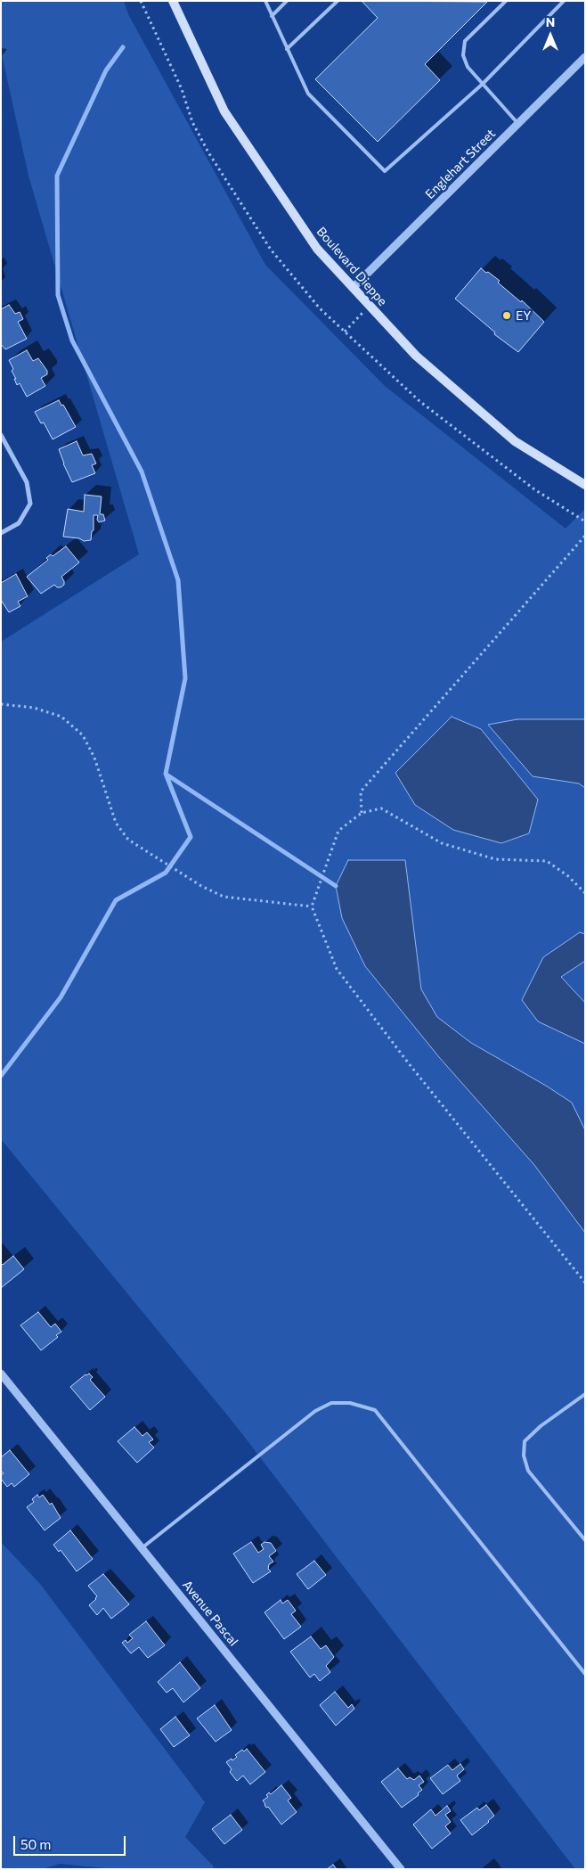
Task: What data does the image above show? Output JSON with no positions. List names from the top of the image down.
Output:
{
  "streets": {
    "main road": ["Boulevard Dieppe"],
    "street": ["Englehart Street", "Avenue Pascal"]
  },
  "crossings": [
    ["Englehart Street", "Boulevard Dieppe"]
  ],
  "places": ["EY"],
  "scale_bar": "50 m",
  "north": "top"
}
